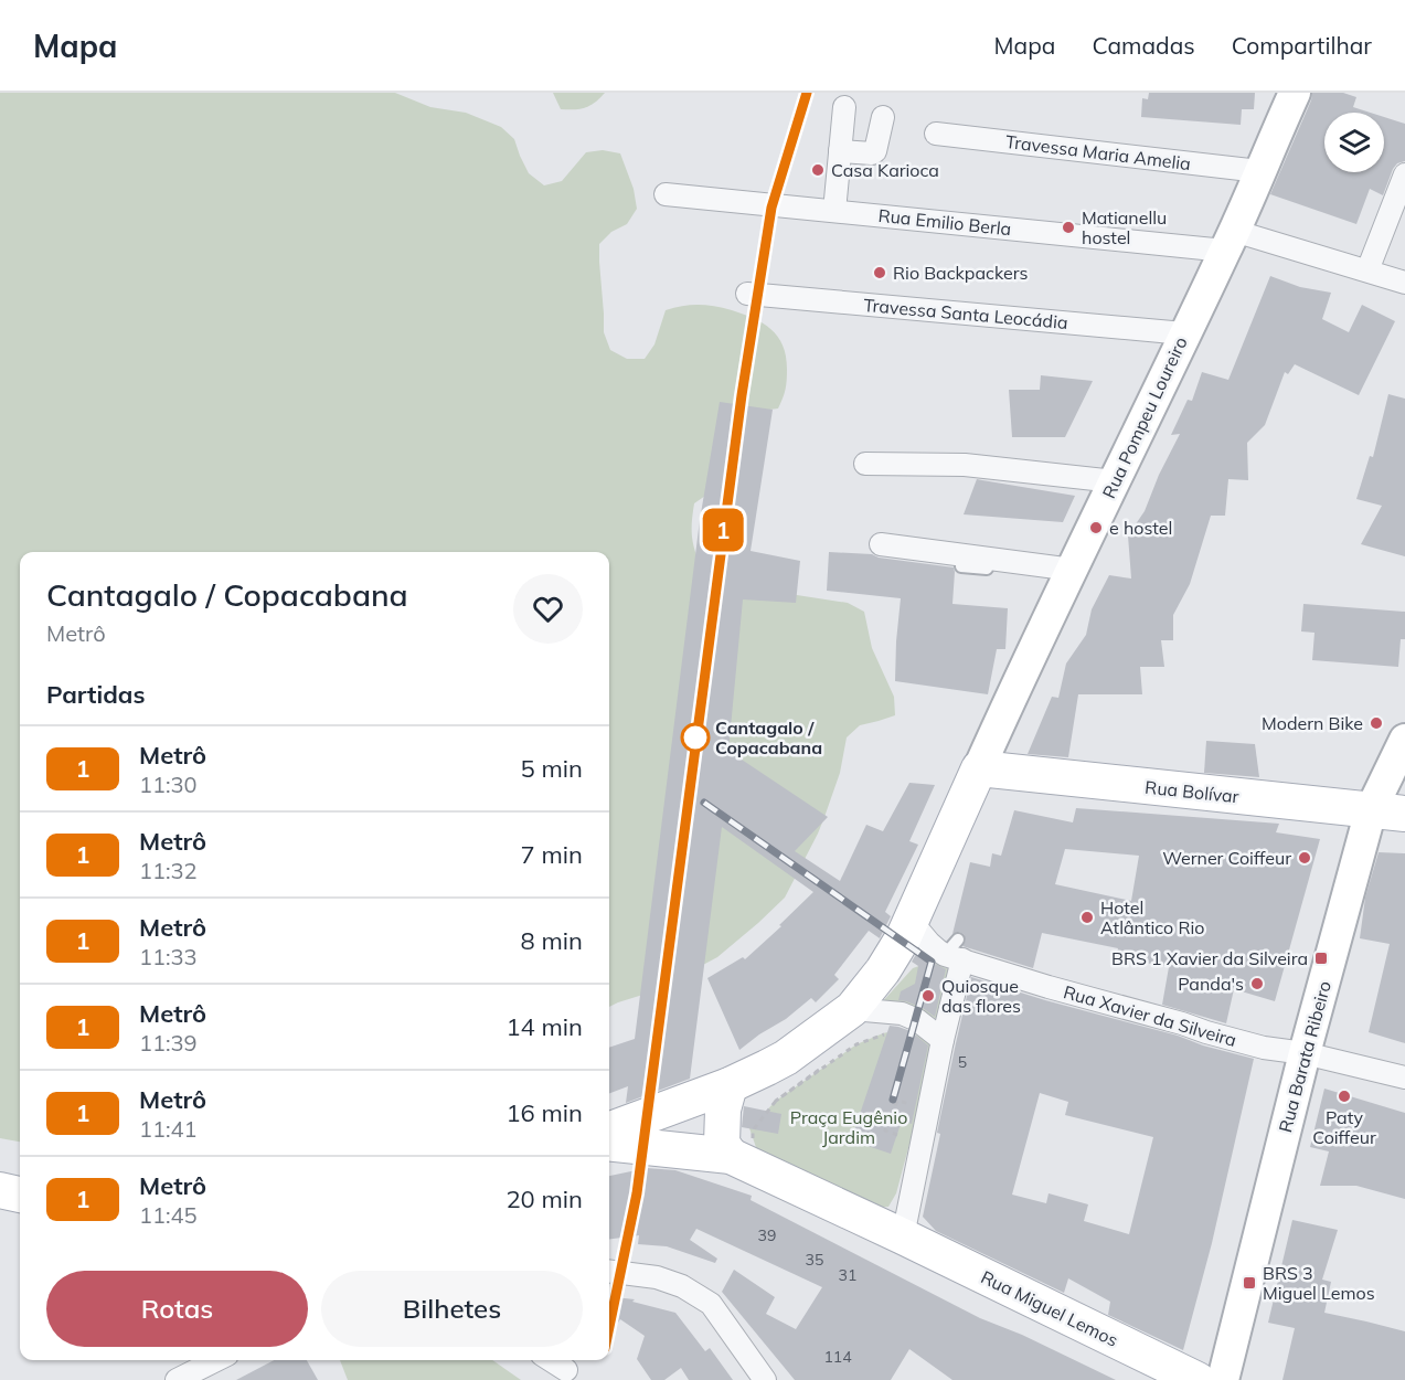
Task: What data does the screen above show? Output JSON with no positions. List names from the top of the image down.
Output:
{
  "streets": {
    "main road": ["Rua Pompeu Loureiro", "Rua Bolívar", "Rua Miguel Lemos"],
    "street": [
      "Travessa Maria Amelia",
      "Rua Emilio Berla",
      "Travessa Santa Leocádia",
      "Rua Xavier da Silveira",
      "Rua Barata Ribeiro"
    ]
  },
  "crossings": [
    ["Travessa Maria Amelia", "Rua Pompeu Loureiro"],
    ["Rua Emilio Berla", "Rua Pompeu Loureiro"],
    ["Travessa Santa Leocádia", "Rua Pompeu Loureiro"],
    ["Rua Pompeu Loureiro", "Rua Bolívar"],
    ["Rua Pompeu Loureiro", "Rua Xavier da Silveira"],
    ["Rua Bolívar", "Rua Barata Ribeiro"],
    ["Rua Xavier da Silveira", "Rua Barata Ribeiro"]
  ],
  "parks": ["Praça Eugênio Jardim"],
  "places": {
    "other": [
      "Casa Karioca",
      "Matianellu hostel",
      "Rio Backpackers",
      "e hostel",
      "Modern Bike",
      "Cantagalo / Copacabana",
      "Werner Coiffeur",
      "Hotel Atlântico Rio",
      "Panda's",
      "Quiosque das flores",
      "Paty Coiffeur"
    ],
    "transit": ["BRS 1 Xavier da Silveira", "BRS 3 Miguel Lemos"]
  },
  "lines": ["metro line 1"],
  "house_numbers": [
    "5",
    "39",
    "35",
    "31",
    "114"
  ],
  "page": {
    "header": "Mapa",
    "nav": ["Mapa", "Camadas", "Compartilhar"],
    "on_map": "1",
    "heading": [
      ["Cantagalo / Copacabana", "Metrô"],
      "Partidas"
    ],
    "list": [
      {
        "mark": "1",
        "name": "Metrô",
        "note": "11:30",
        "value": "5 min"
      },
      {
        "mark": "1",
        "name": "Metrô",
        "note": "11:32",
        "value": "7 min"
      },
      {
        "mark": "1",
        "name": "Metrô",
        "note": "11:33",
        "value": "8 min"
      },
      {
        "mark": "1",
        "name": "Metrô",
        "note": "11:39",
        "value": "14 min"
      },
      {
        "mark": "1",
        "name": "Metrô",
        "note": "11:41",
        "value": "16 min"
      },
      {
        "mark": "1",
        "name": "Metrô",
        "note": "11:45",
        "value": "20 min"
      }
    ],
    "buttons": ["Rotas", "Bilhetes"]
  }
}
